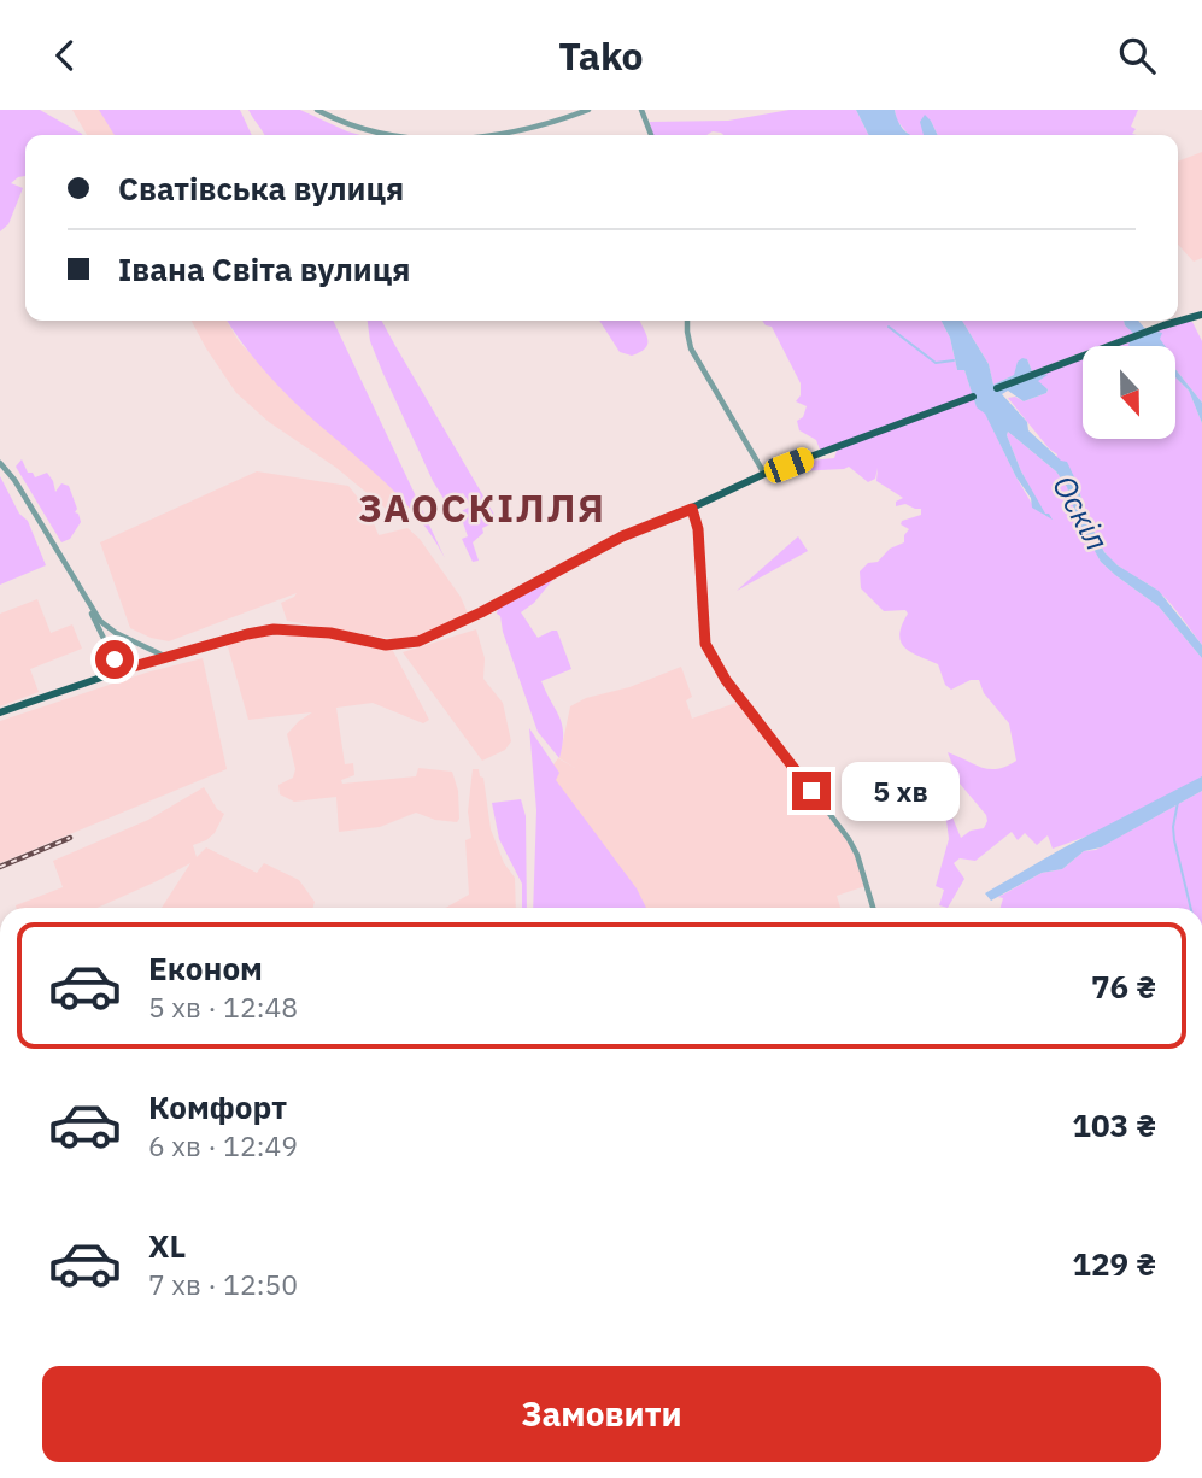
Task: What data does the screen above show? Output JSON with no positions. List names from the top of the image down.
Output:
{
  "districts": ["ЗАОСКIЛЛЯ"],
  "water": ["Оскіл"],
  "north": "bottom",
  "page": {
    "header": "Tako",
    "banner": ["Сватівська вулиця", "Івана Світа вулиця"],
    "bubble": "5 хв",
    "list": [
      {
        "name": "Економ",
        "note": "5 хв · 12:48",
        "value": "76 ₴"
      },
      {
        "name": "Комфорт",
        "note": "6 хв · 12:49",
        "value": "103 ₴"
      },
      {
        "name": "XL",
        "note": "7 хв · 12:50",
        "value": "129 ₴"
      }
    ],
    "buttons": "Замовити"
  }
}
